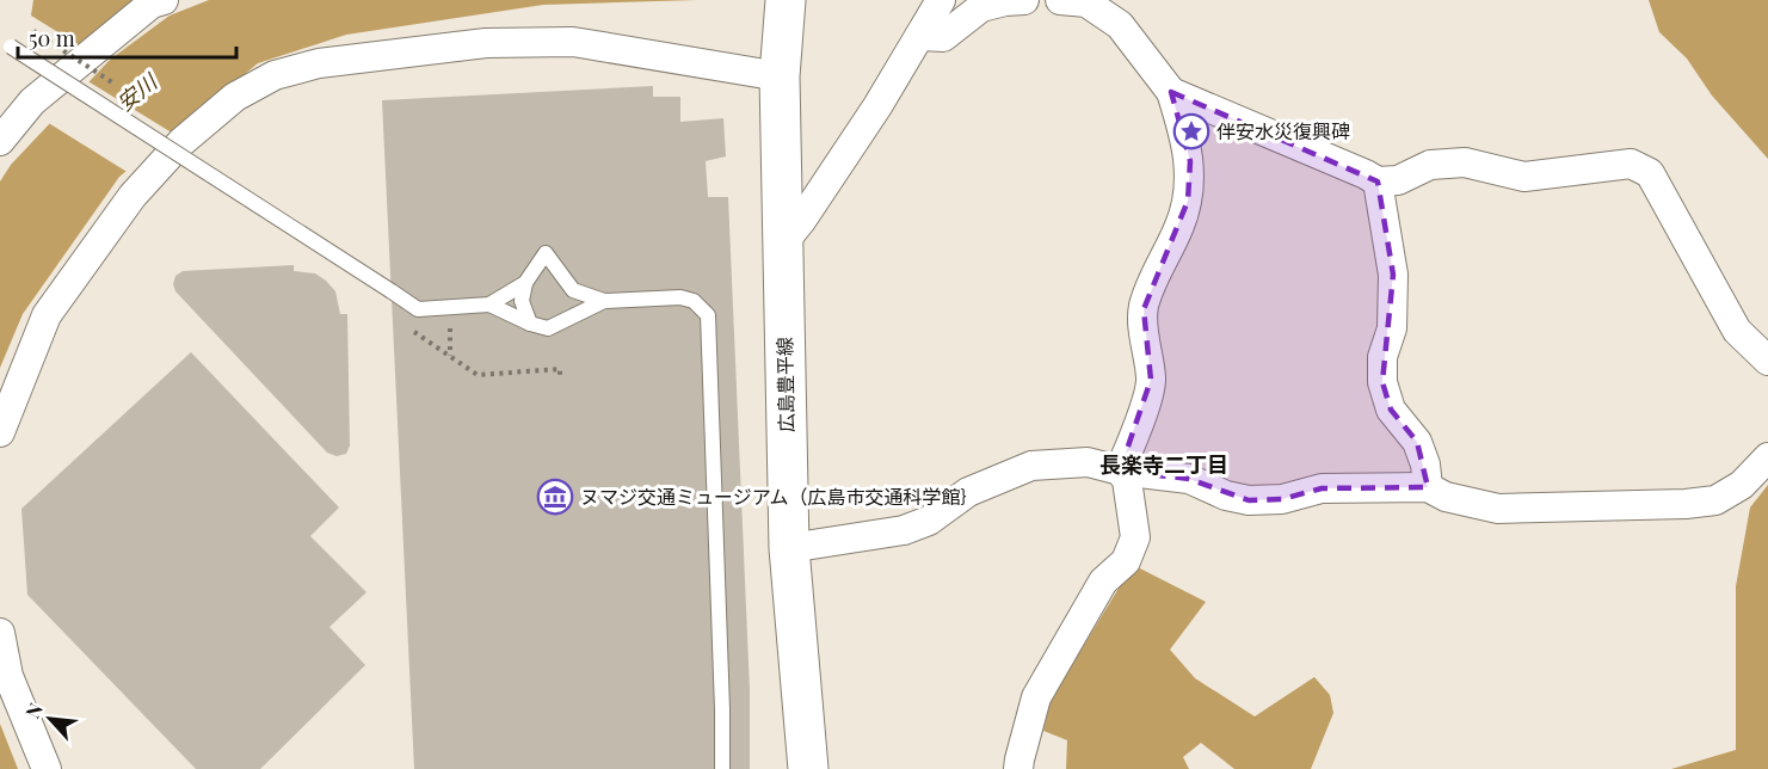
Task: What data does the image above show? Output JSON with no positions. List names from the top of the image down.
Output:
{
  "streets": {
    "main road": ["広島豊平線"]
  },
  "districts": ["長楽寺二丁目"],
  "water": ["安川"],
  "places": {
    "place": ["伴安水災復興碑"],
    "museum": ["ヌマジ交通ミュージアム（広島市交通科学館｝"]
  },
  "scale_bar": "50 m",
  "north": "top left"
}
